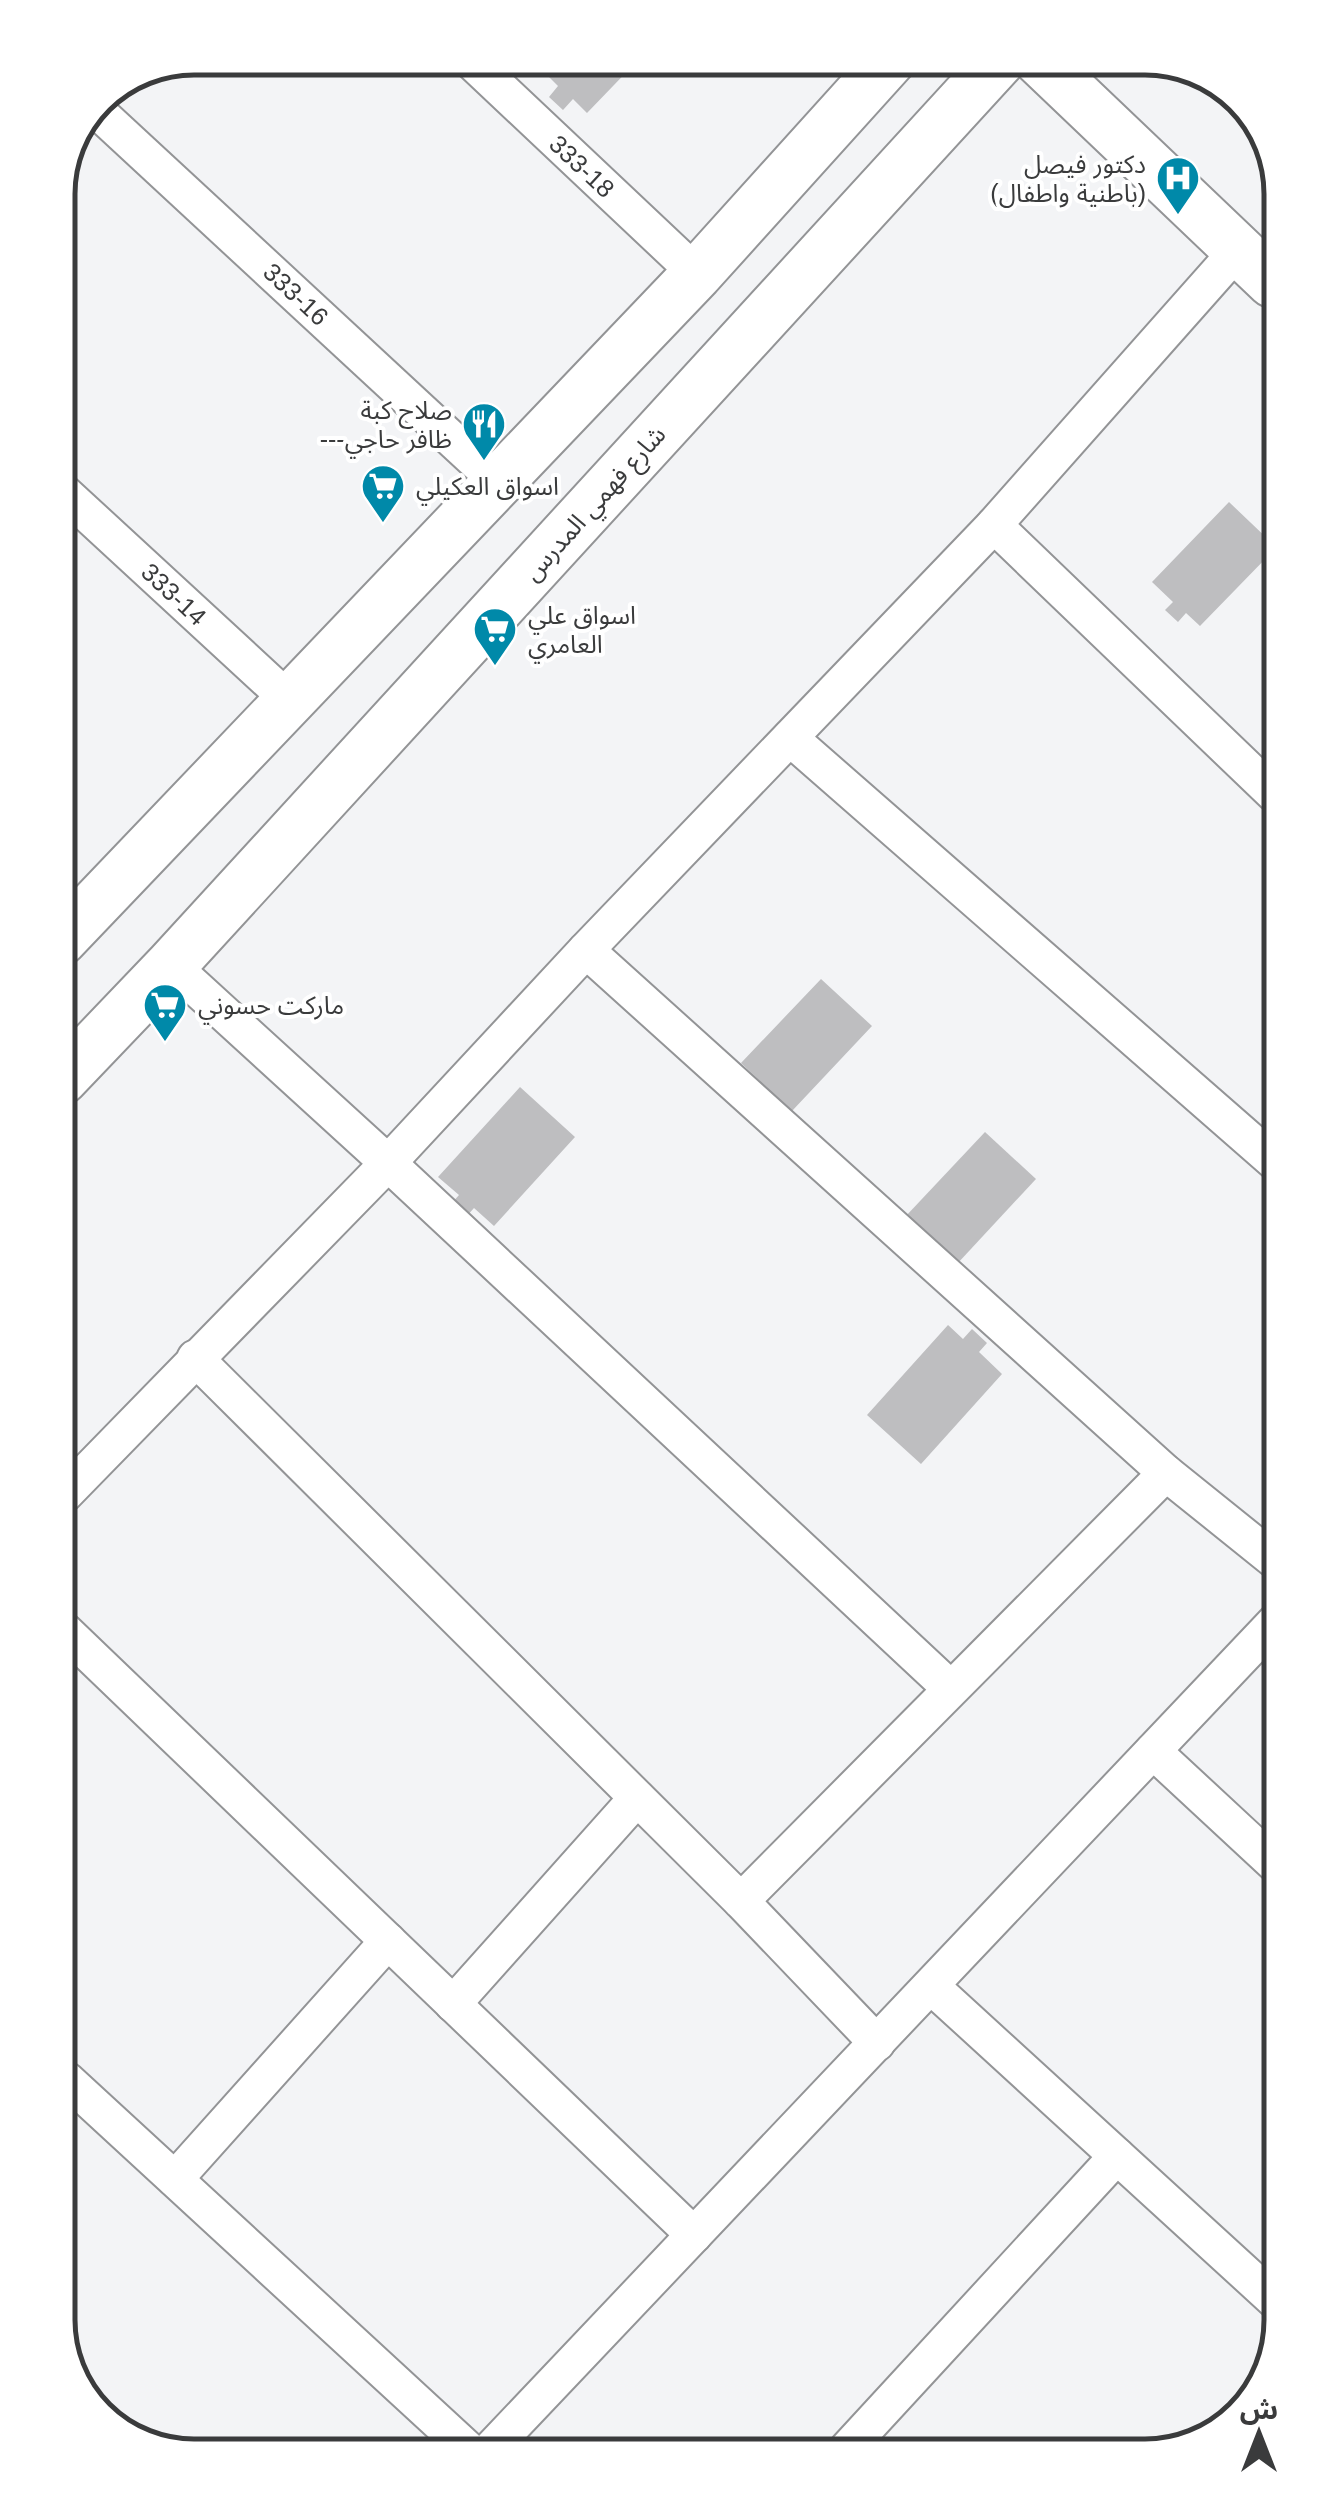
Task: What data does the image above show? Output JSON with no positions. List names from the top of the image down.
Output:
{
  "streets": {
    "street": [
      "333-18",
      "333-16",
      "شارع فهمي المدرس",
      "333-14"
    ]
  },
  "places": {
    "hospital": ["دكتور فيصل (باطنية واطفال)"],
    "restaurant": ["صلاح كبة ---ظافر حاجي"],
    "supermarket": ["اسواق العكيلي", "اسواق علي العامري", "ماركت حسوني"]
  },
  "north": "top"
}
